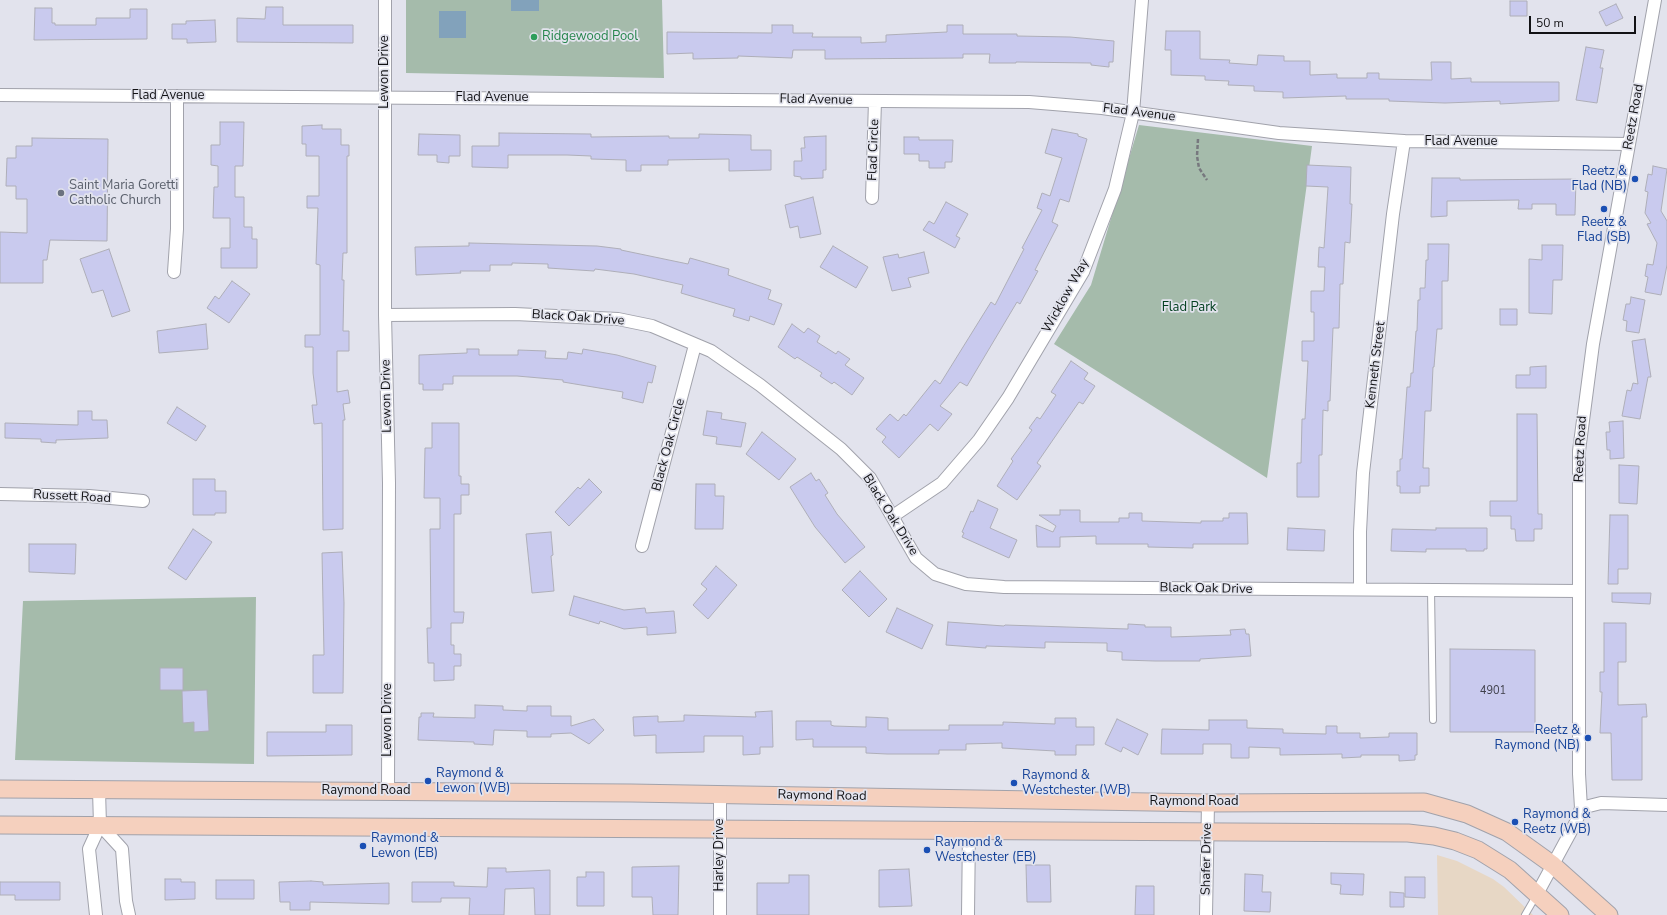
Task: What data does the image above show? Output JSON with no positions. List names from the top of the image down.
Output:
{
  "streets": {
    "main road": ["Raymond Road"],
    "street": [
      "Lewon Drive",
      "Flad Avenue",
      "Reetz Road",
      "Flad Circle",
      "Wicklow Way",
      "Black Oak Drive",
      "Kenneth Street",
      "Black Oak Circle",
      "Russett Road",
      "Harley Drive",
      "Shafer Drive"
    ]
  },
  "crossings": [
    ["Lewon Drive", "Flad Avenue"],
    ["Lewon Drive", "Black Oak Drive"],
    ["Lewon Drive", "Raymond Road"],
    ["Flad Avenue", "Reetz Road"],
    ["Flad Avenue", "Flad Circle"],
    ["Flad Avenue", "Wicklow Way"],
    ["Flad Avenue", "Kenneth Street"],
    ["Reetz Road", "Black Oak Drive"],
    ["Reetz Road", "Raymond Road"],
    ["Wicklow Way", "Black Oak Drive"],
    ["Black Oak Drive", "Kenneth Street"],
    ["Black Oak Drive", "Black Oak Circle"],
    ["Raymond Road", "Harley Drive"],
    ["Raymond Road", "Shafer Drive"]
  ],
  "parks": ["Flad Park"],
  "places": [
    "Ridgewood Pool",
    "Reetz & Flad (NB)",
    "Saint Maria Goretti Catholic Church",
    "Reetz & Flad (SB)",
    "Reetz & Raymond (NB)",
    "Raymond & Lewon (WB)",
    "Raymond & Westchester (WB)",
    "Raymond & Reetz (WB)",
    "Raymond & Lewon (EB)",
    "Raymond & Westchester (EB)"
  ],
  "house_numbers": ["4901"],
  "scale_bar": "50 m"
}
